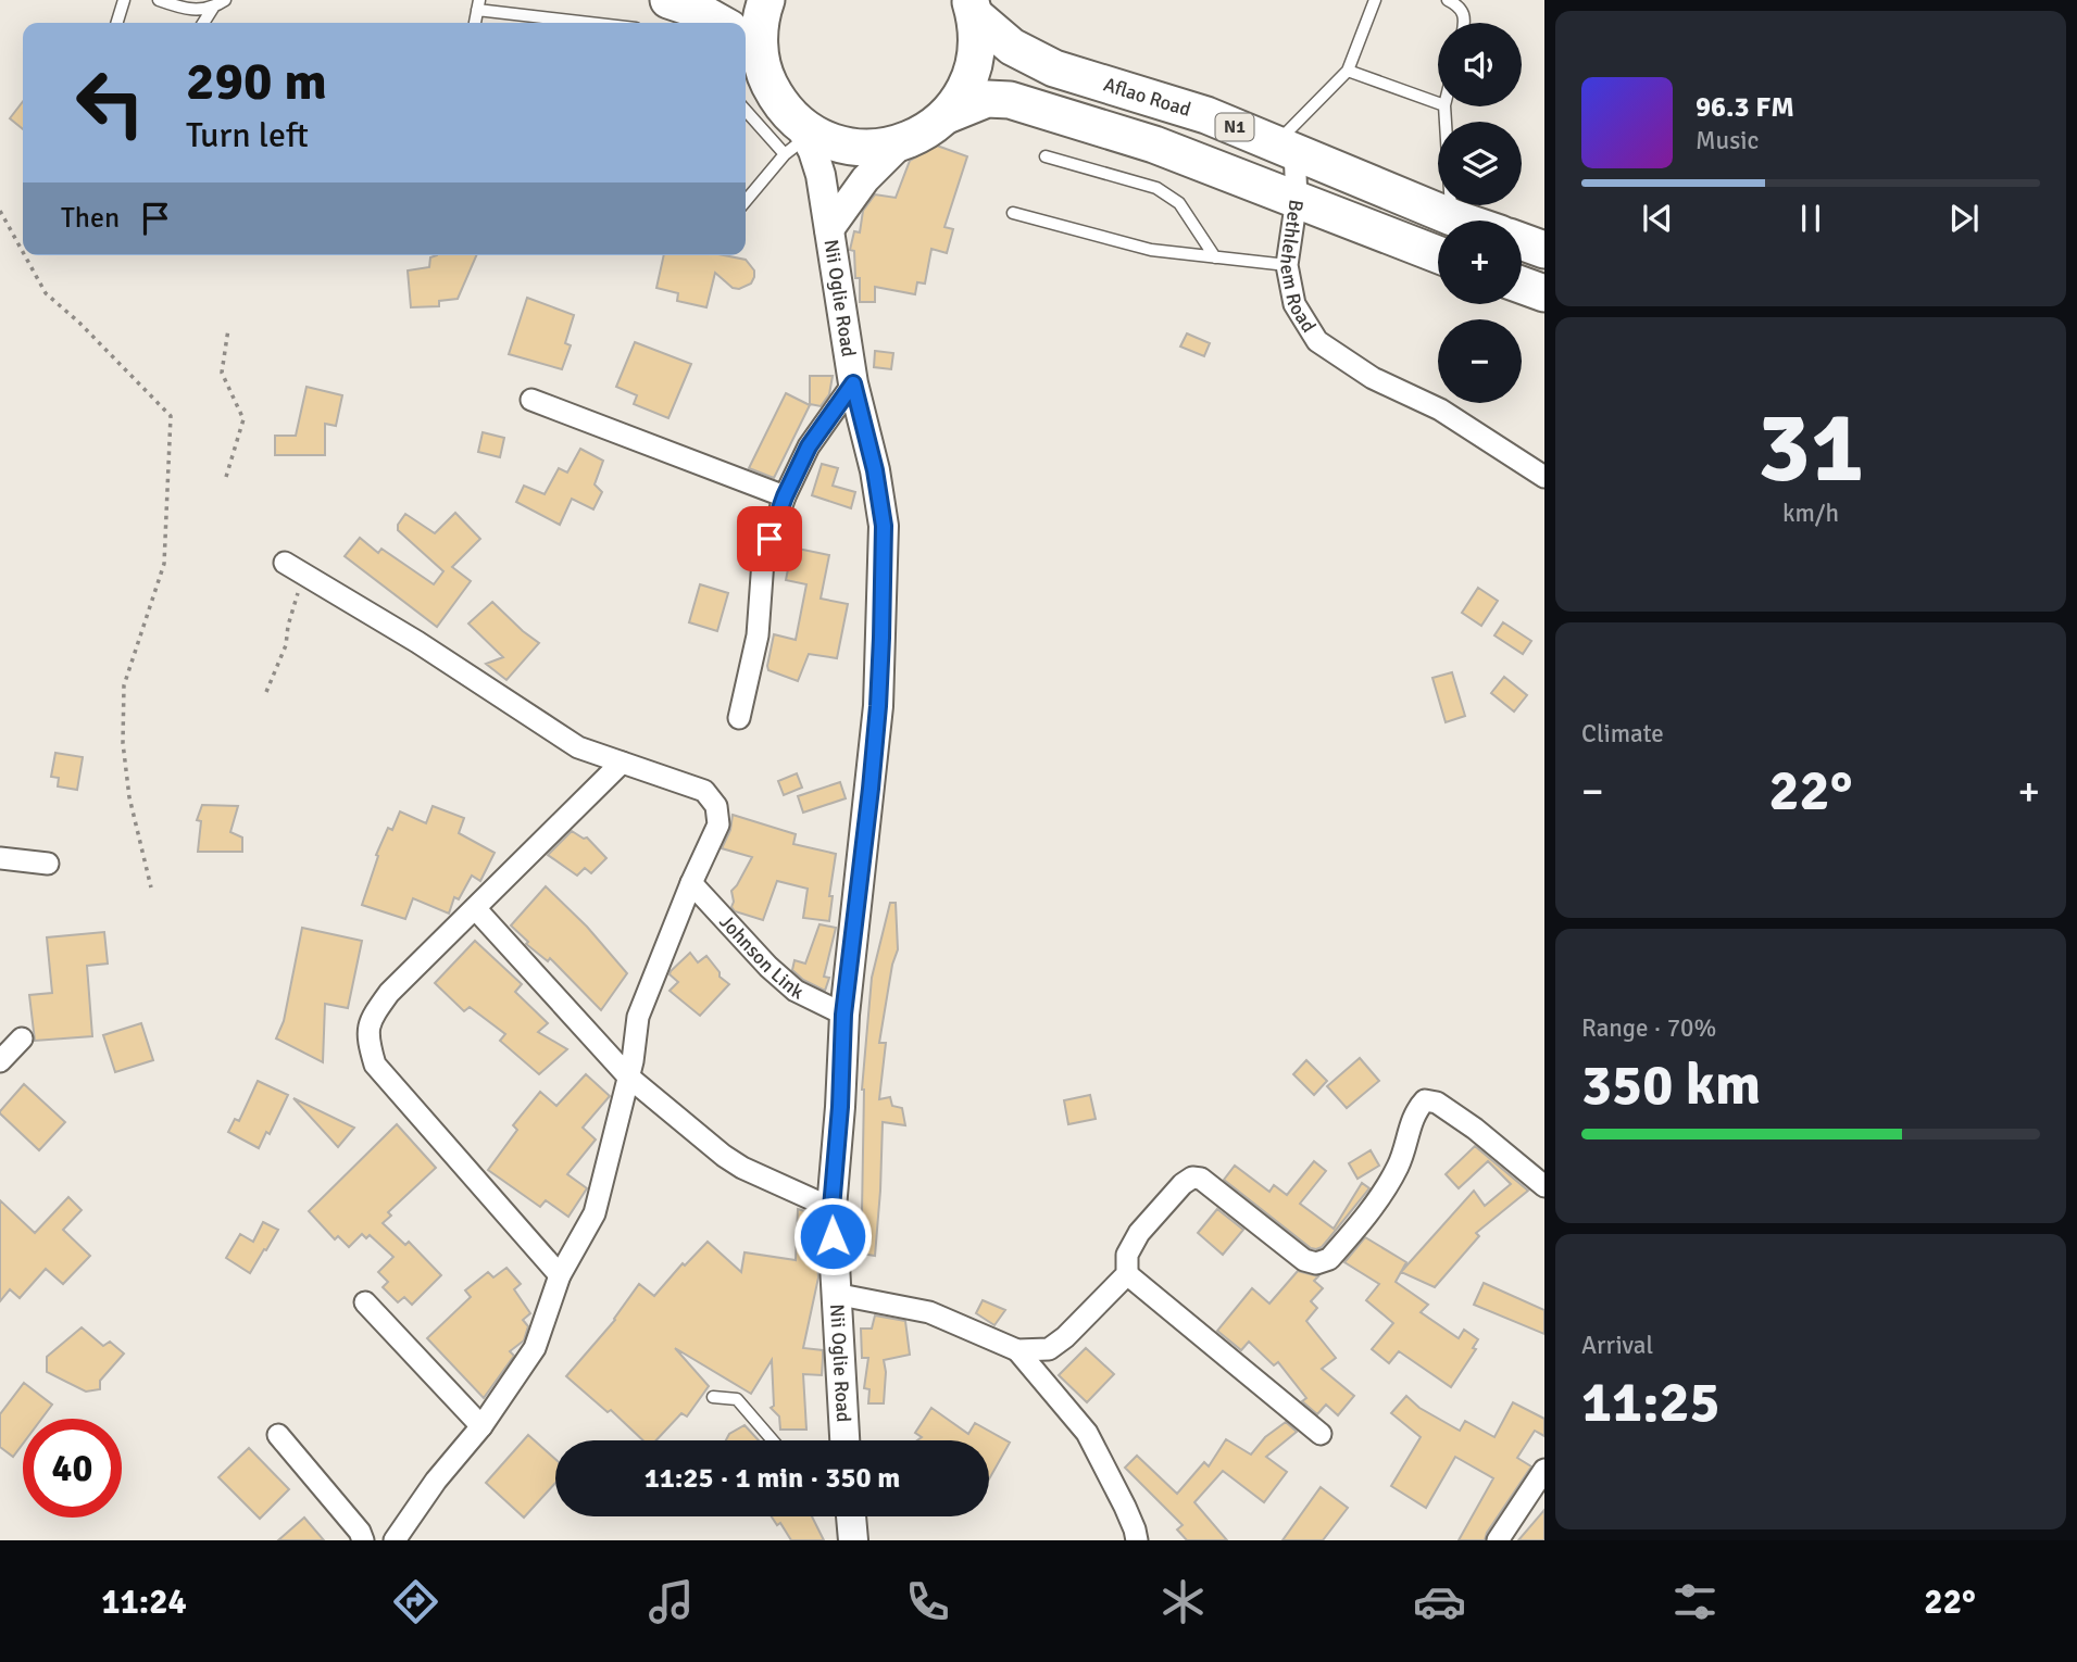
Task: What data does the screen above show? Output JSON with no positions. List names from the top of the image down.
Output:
{
  "streets": {
    "highway": ["Aflao Road", "N1"],
    "street": ["Bethlehem Road", "Nii Oglie Road", "Johnson Link"]
  },
  "crossings": [
    ["Aflao Road", "N1"],
    ["Aflao Road", "Bethlehem Road"],
    ["N1", "Bethlehem Road"],
    ["N1", "Nii Oglie Road"],
    ["Nii Oglie Road", "Johnson Link"]
  ],
  "page": {
    "map_buttons": ["+", "−"],
    "turn": ["290 m", "Turn left"],
    "song": ["96.3 FM", "Music"],
    "then": "Then",
    "tile": [
      ["31", "km/h"],
      "Climate",
      ["Range · 70%", "350 km"],
      ["Arrival", "11:25"]
    ],
    "heat": ["−", "22°", "+"],
    "limit": "40",
    "trip": "11:25 · 1 min · 350 m",
    "tabs": ["11:24", "22°"]
  }
}
